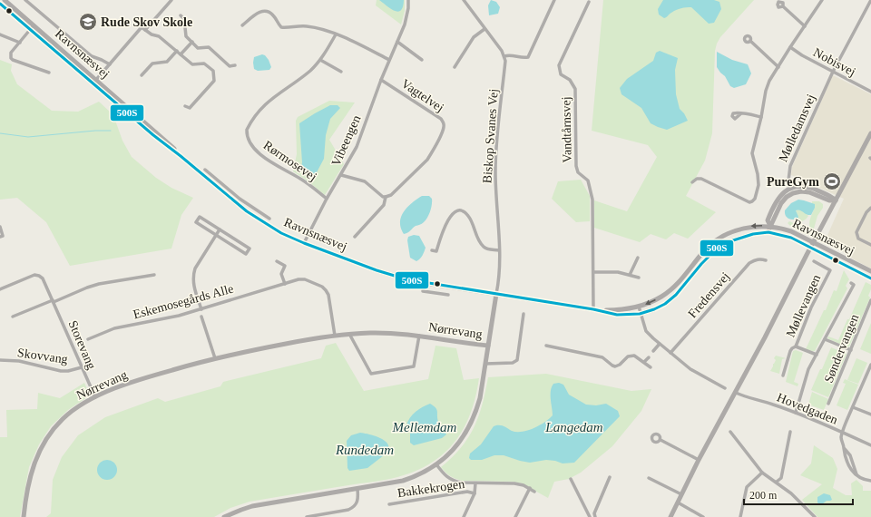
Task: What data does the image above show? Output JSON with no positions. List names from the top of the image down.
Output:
{
  "streets": {
    "main road": ["Ravnsnæsvej", "Nørrevang"],
    "street": [
      "Nobisvej",
      "Vagtelvej",
      "Mølledamsvej",
      "Vandtårnsvej",
      "Biskop Svanes Vej",
      "Vibeengen",
      "Rørmosevej",
      "Fredensvej",
      "Eskemosegårds Alle",
      "Møllevangen",
      "Storevang",
      "Søndervangen",
      "Skovvang",
      "Hovedgaden",
      "Bakkekrogen"
    ]
  },
  "crossings": [
    ["Ravnsnæsvej", "Vandtårnsvej"],
    ["Ravnsnæsvej", "Biskop Svanes Vej"],
    ["Ravnsnæsvej", "Vibeengen"],
    ["Nobisvej", "Mølledamsvej"],
    ["Vagtelvej", "Vibeengen"],
    ["Vibeengen", "Rørmosevej"],
    ["Eskemosegårds Alle", "Nørrevang"],
    ["Nørrevang", "Storevang"],
    ["Storevang", "Skovvang"]
  ],
  "water": ["Mellemdam", "Langedam", "Rundedam"],
  "places": {
    "school or university": ["Rude Skov Skole"],
    "sports": ["PureGym"]
  },
  "lines": ["transit line 500S"],
  "scale_bar": "200 m"
}
